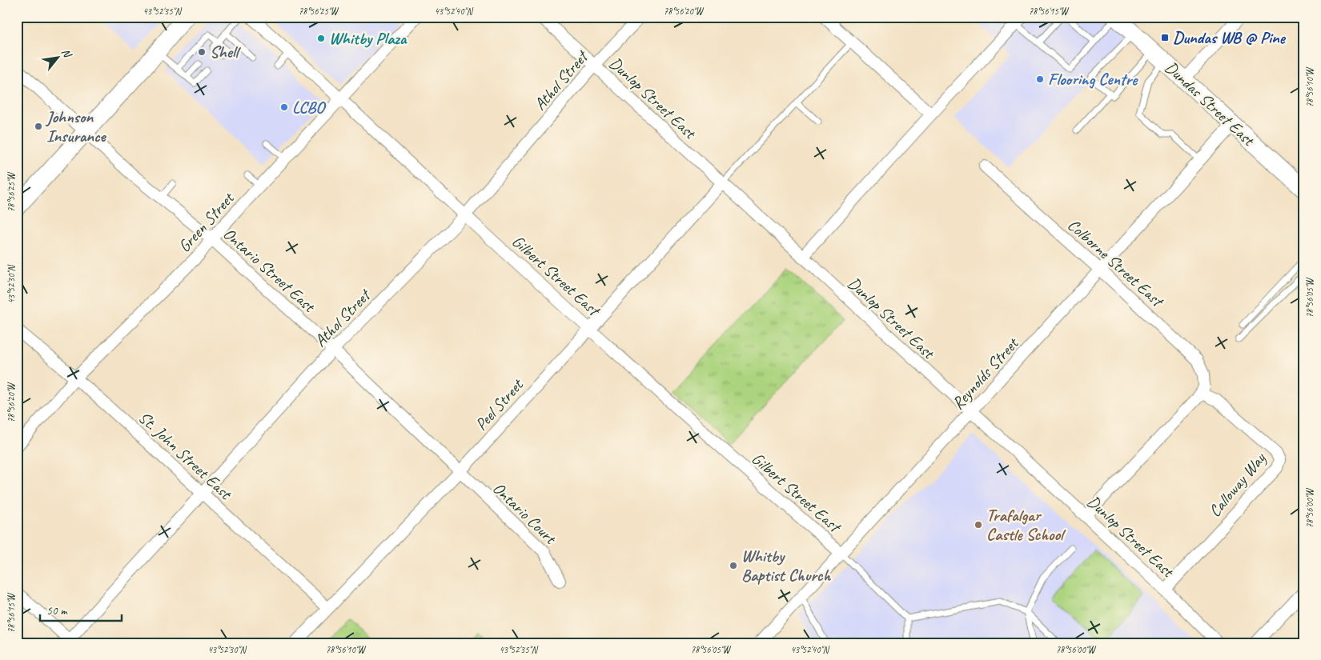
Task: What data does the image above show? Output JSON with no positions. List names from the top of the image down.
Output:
{
  "streets": {
    "main road": ["Dundas Street East"],
    "street": [
      "Athol Street",
      "Dunlop Street East",
      "Green Street",
      "Colborne Street East",
      "Ontario Street East",
      "Gilbert Street East",
      "Reynolds Street",
      "Peel Street",
      "St. John Street East",
      "Calloway Way",
      "Ontario Court"
    ]
  },
  "crossings": [
    ["Athol Street", "Dunlop Street East"],
    ["Athol Street", "Ontario Street East"],
    ["Athol Street", "Gilbert Street East"],
    ["Athol Street", "St. John Street East"],
    ["Dunlop Street East", "Reynolds Street"],
    ["Dunlop Street East", "Peel Street"],
    ["Dunlop Street East", "Calloway Way"],
    ["Dundas Street East", "Reynolds Street"],
    ["Green Street", "Ontario Street East"],
    ["Green Street", "Gilbert Street East"],
    ["Green Street", "St. John Street East"],
    ["Colborne Street East", "Reynolds Street"],
    ["Colborne Street East", "Calloway Way"],
    ["Ontario Street East", "Peel Street"],
    ["Ontario Street East", "Ontario Court"],
    ["Gilbert Street East", "Reynolds Street"],
    ["Gilbert Street East", "Peel Street"],
    ["Peel Street", "St. John Street East"],
    ["Peel Street", "Ontario Court"]
  ],
  "places": {
    "transit": ["Dundas WB @ Pine"],
    "other": [
      "Whitby Plaza",
      "Shell",
      "Flooring Centre",
      "LCBO",
      "Johnson Insurance",
      "Trafalgar Castle School",
      "Whitby Baptist Church"
    ]
  },
  "scale_bar": "50 m",
  "north": "top right",
  "coordinates": [
    "43°52'35\"N",
    "78°56'25\"W",
    "43°52'40\"N",
    "78°56'20\"W",
    "78°56'15\"W",
    "78°56'10\"W",
    "43°52'30\"N",
    "78°56'05\"W",
    "78°56'00\"W"
  ]
}
